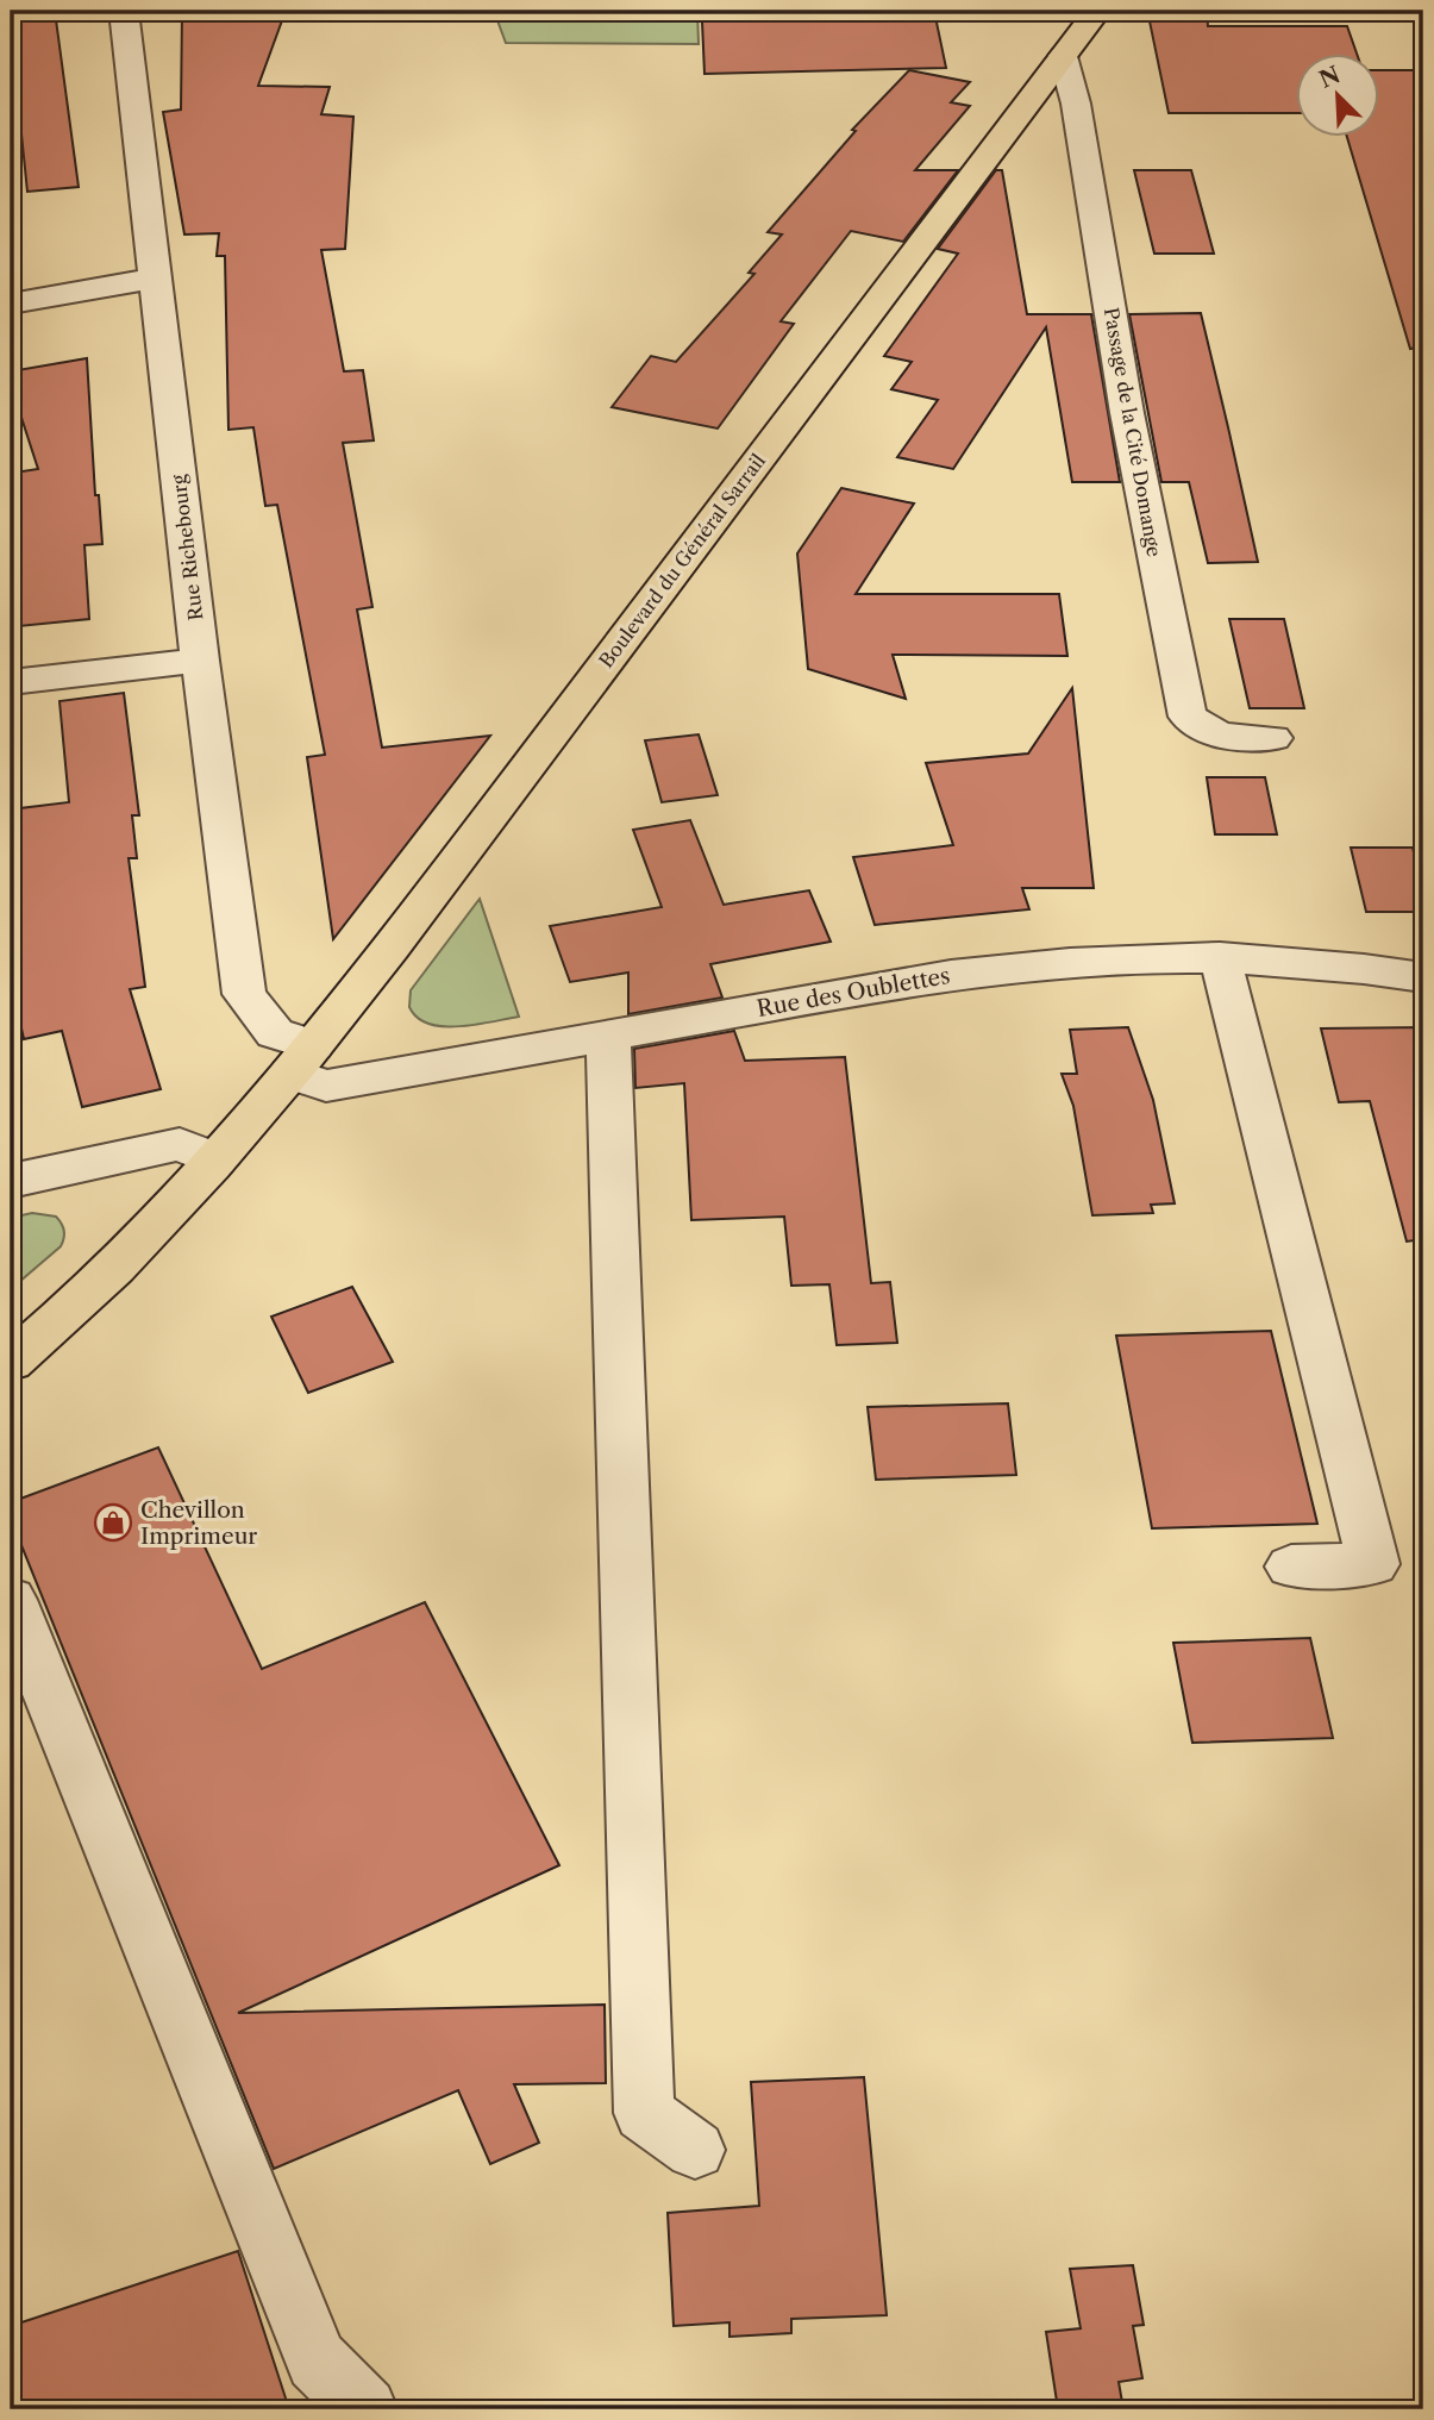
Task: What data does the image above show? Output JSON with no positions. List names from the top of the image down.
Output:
{
  "streets": {
    "main road": ["Boulevard du Général Sarrail"],
    "street": ["Passage de la Cité Domange", "Rue Richebourg", "Rue des Oublettes"]
  },
  "crossings": [
    ["Passage de la Cité Domange", "Boulevard du Général Sarrail"],
    ["Rue Richebourg", "Boulevard du Général Sarrail"],
    ["Rue Richebourg", "Rue des Oublettes"],
    ["Boulevard du Général Sarrail", "Rue des Oublettes"]
  ],
  "places": {
    "shop": ["Chevillon Imprimeur"]
  },
  "north": "top left"
}
